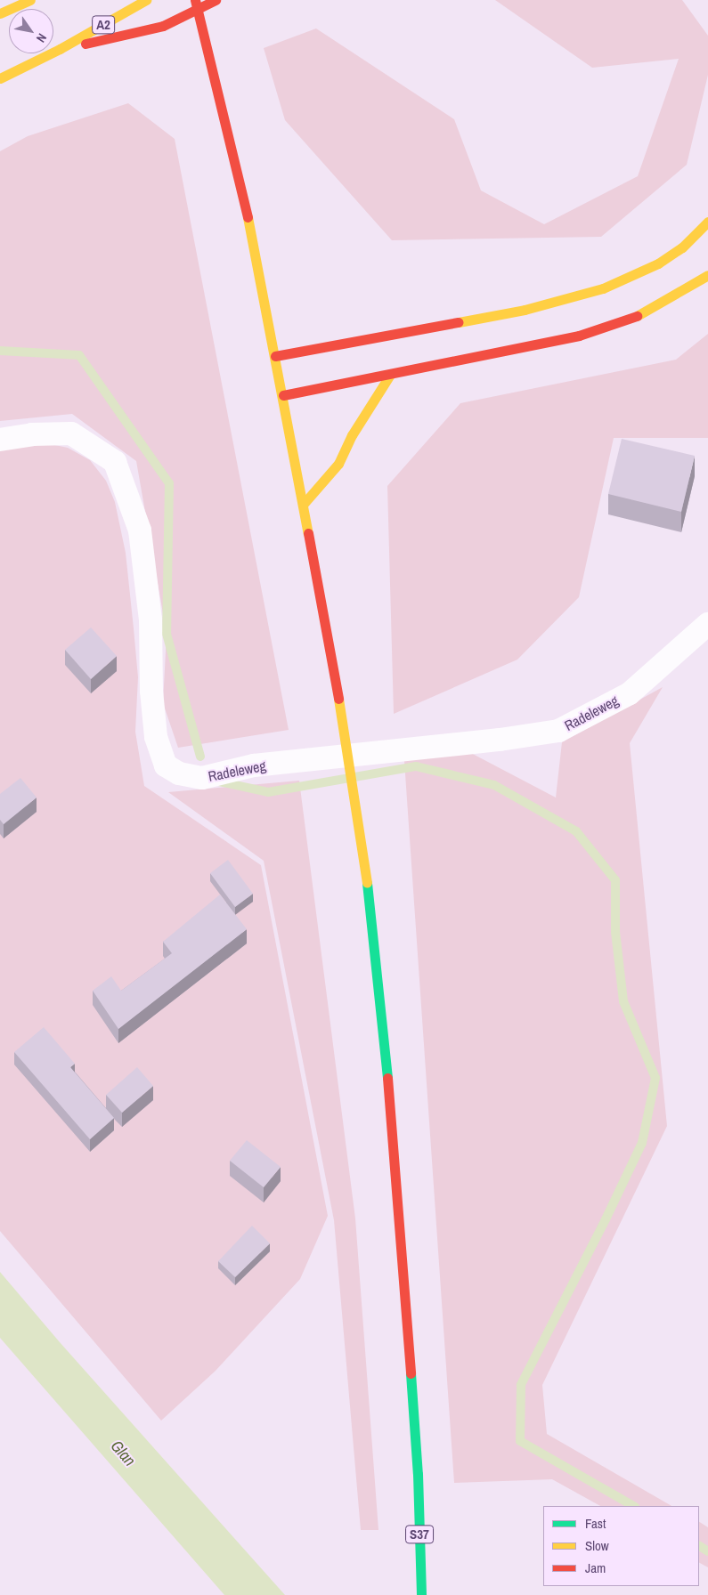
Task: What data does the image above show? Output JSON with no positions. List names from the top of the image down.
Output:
{
  "streets": {
    "highway": ["A2", "S37"],
    "street": ["Radeleweg"]
  },
  "water": ["Glan"],
  "legend": ["Fast", "Slow", "Jam"],
  "north": "bottom right"
}
